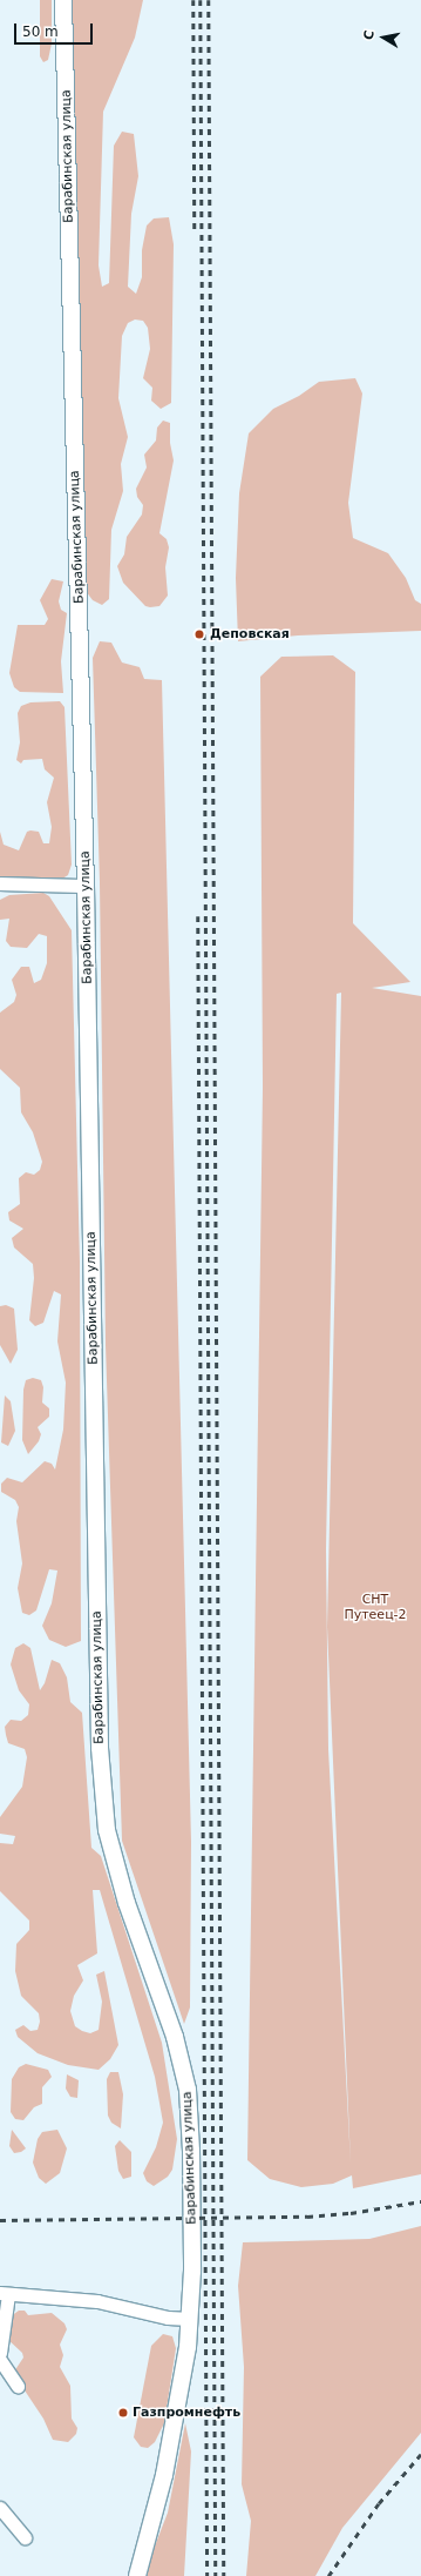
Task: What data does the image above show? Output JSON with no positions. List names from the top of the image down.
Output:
{
  "streets": {
    "main road": ["Барабинская улица"]
  },
  "parks": ["СНТ Путеец-2"],
  "places": ["Деповская", "Газпромнефть"],
  "scale_bar": "50 m",
  "north": "left"
}
